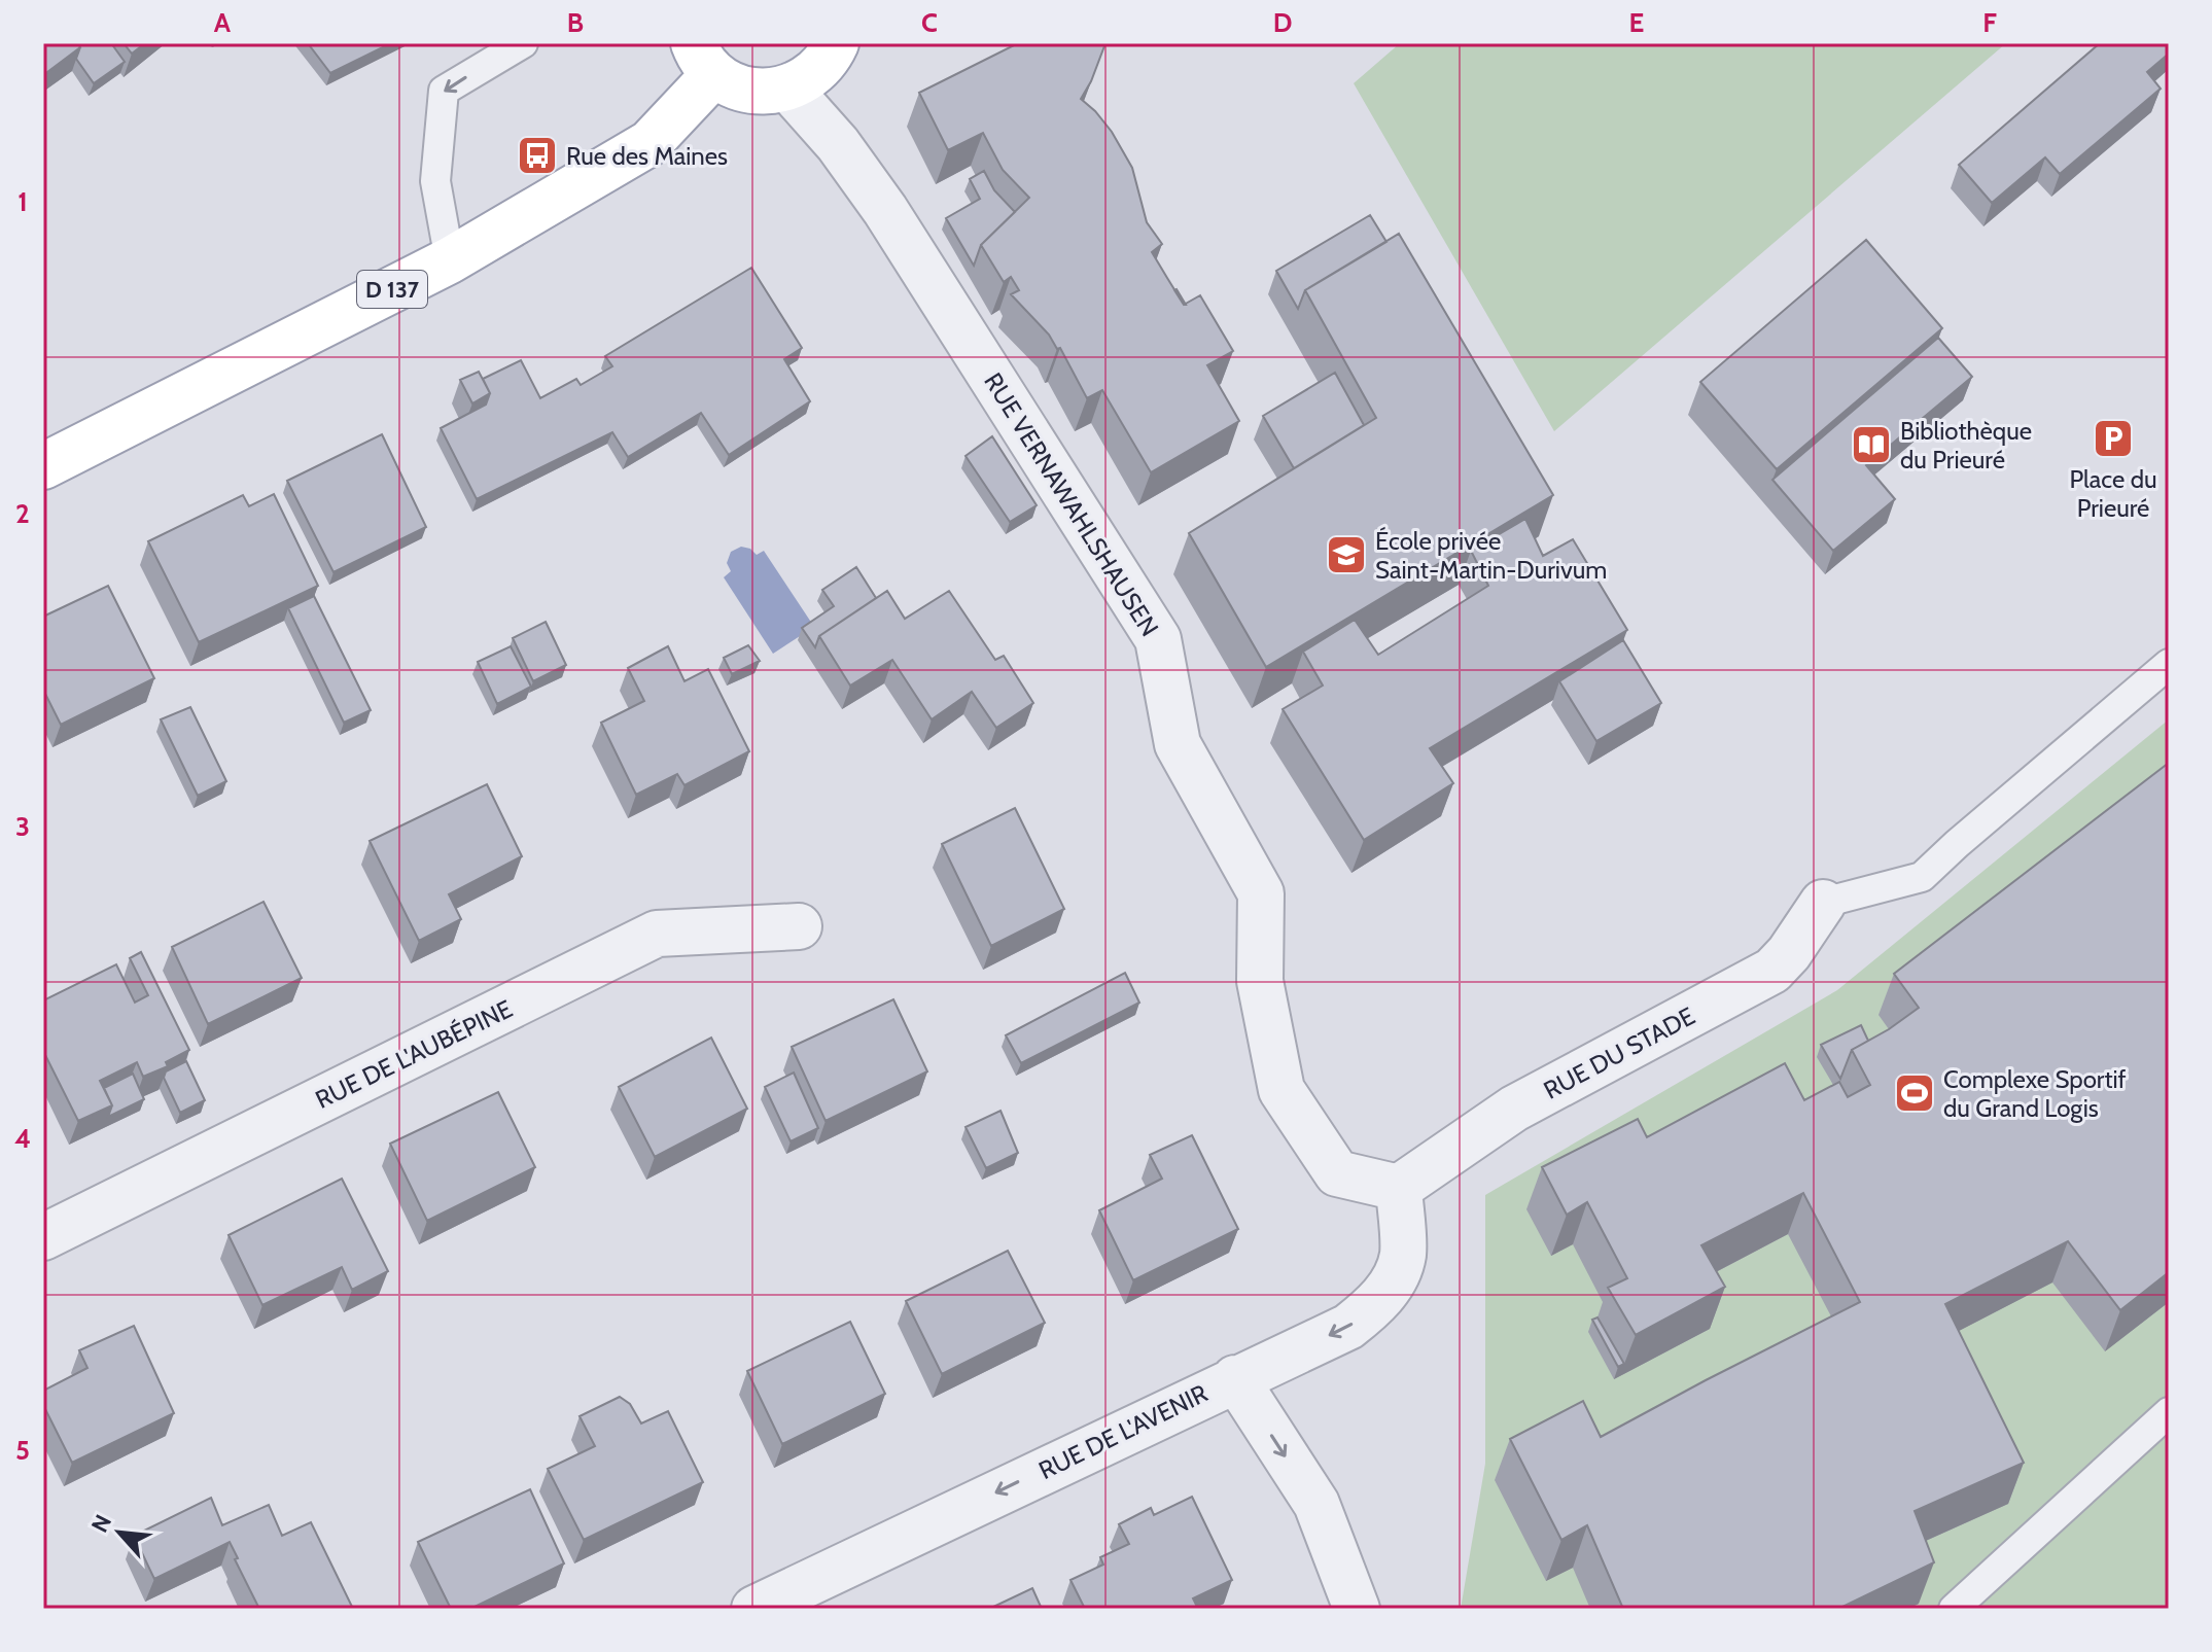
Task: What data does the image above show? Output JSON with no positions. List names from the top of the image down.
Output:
{
  "streets": {
    "main road": ["D 137"],
    "street": [
      "RUE VERNAWAHLSHAUSEN",
      "RUE DU STADE",
      "RUE DE L'AUBÉPINE",
      "RUE DE L'AVENIR"
    ]
  },
  "crossings": [
    ["RUE VERNAWAHLSHAUSEN", "RUE DU STADE"],
    ["RUE VERNAWAHLSHAUSEN", "RUE DE L'AVENIR"],
    ["RUE DU STADE", "RUE DE L'AVENIR"]
  ],
  "one_way": ["RUE DE L'AVENIR"],
  "places": {
    "bus stop": ["Rue des Maines"],
    "parking": ["Place du Prieuré"],
    "library": ["Bibliothèque du Prieuré"],
    "school or university": ["École privée Saint-Martin-Durivum"],
    "sports": ["Complexe Sportif du Grand Logis"]
  },
  "north": "top left",
  "grid": {
    "columns": [
      "A",
      "B",
      "C",
      "D",
      "E",
      "F"
    ],
    "rows": [
      "1",
      "2",
      "3",
      "4",
      "5"
    ]
  }
}
